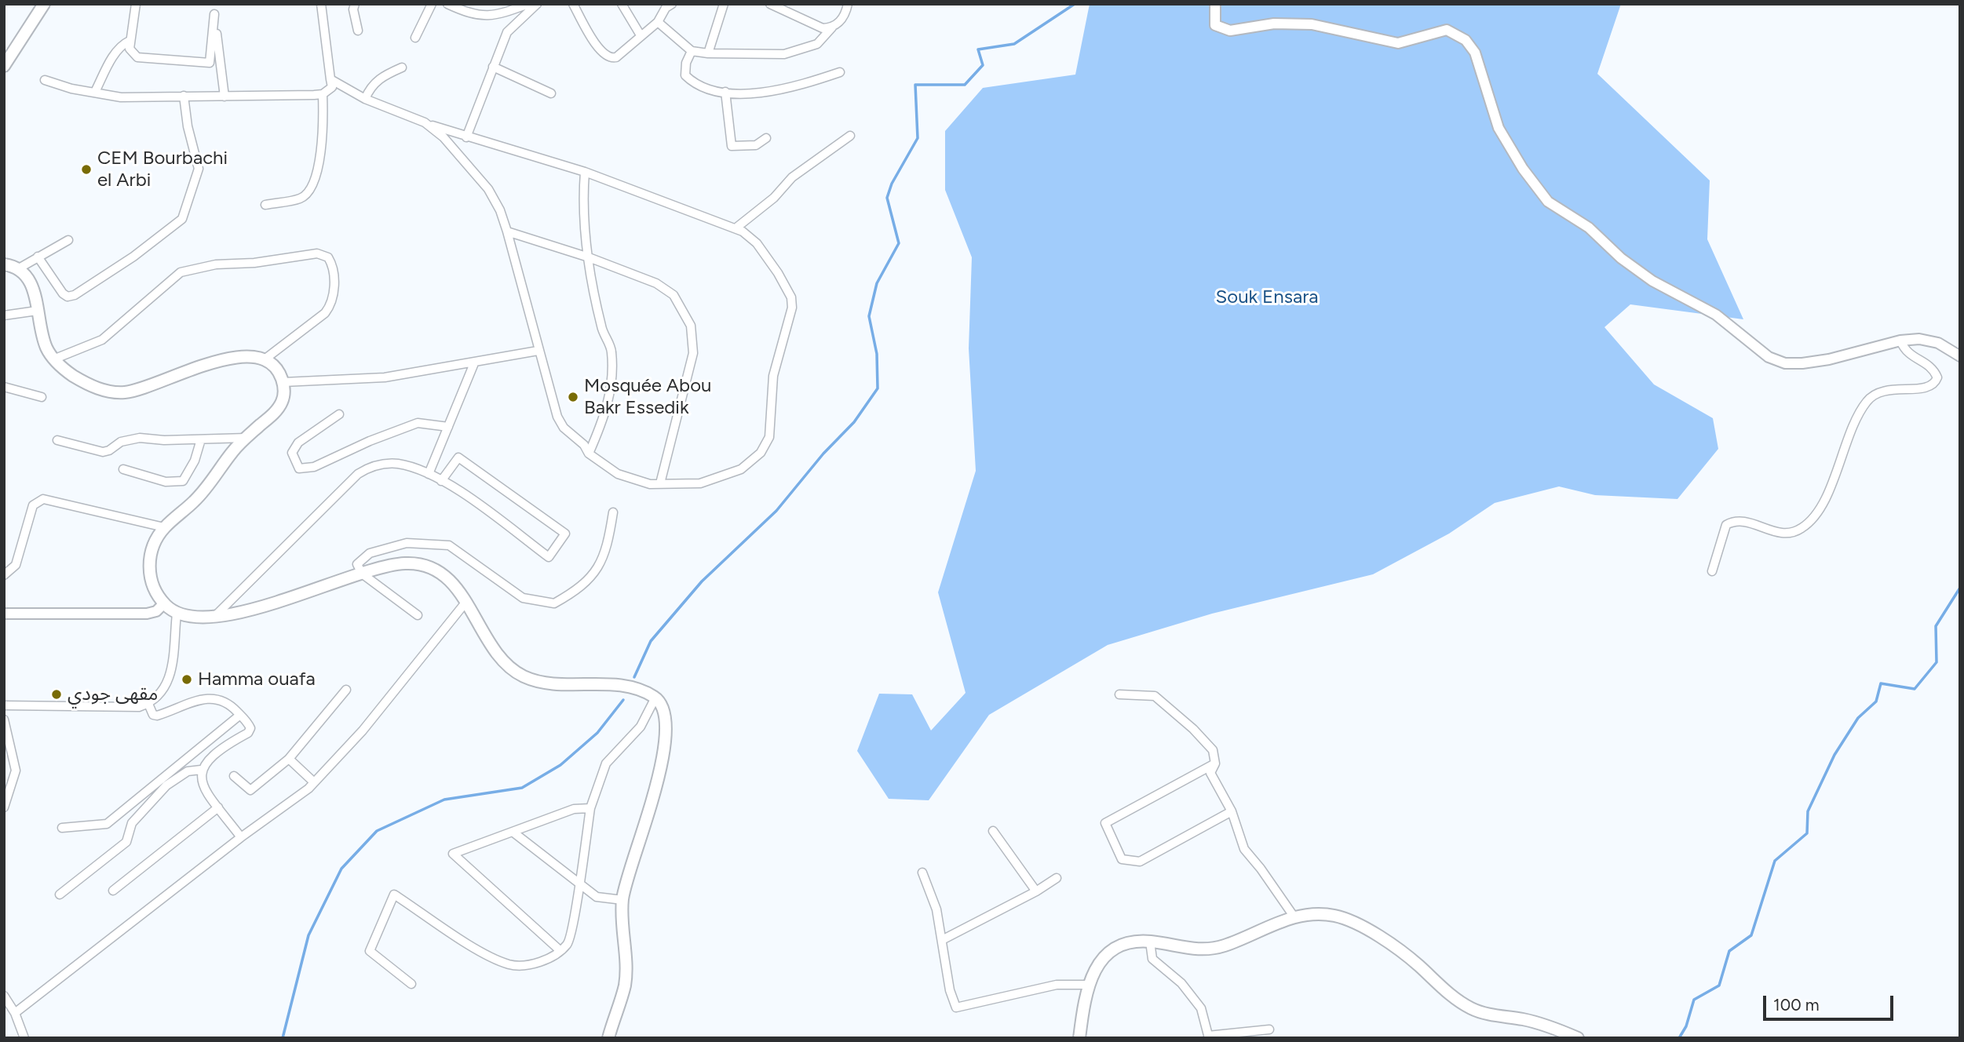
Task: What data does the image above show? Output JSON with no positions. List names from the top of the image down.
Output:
{
  "parks": ["Souk Ensara"],
  "places": [
    "CEM Bourbachi el Arbi",
    "Mosquée Abou Bakr Essedik",
    "Hamma ouafa",
    "مقهى جودي"
  ],
  "scale_bar": "100 m"
}
